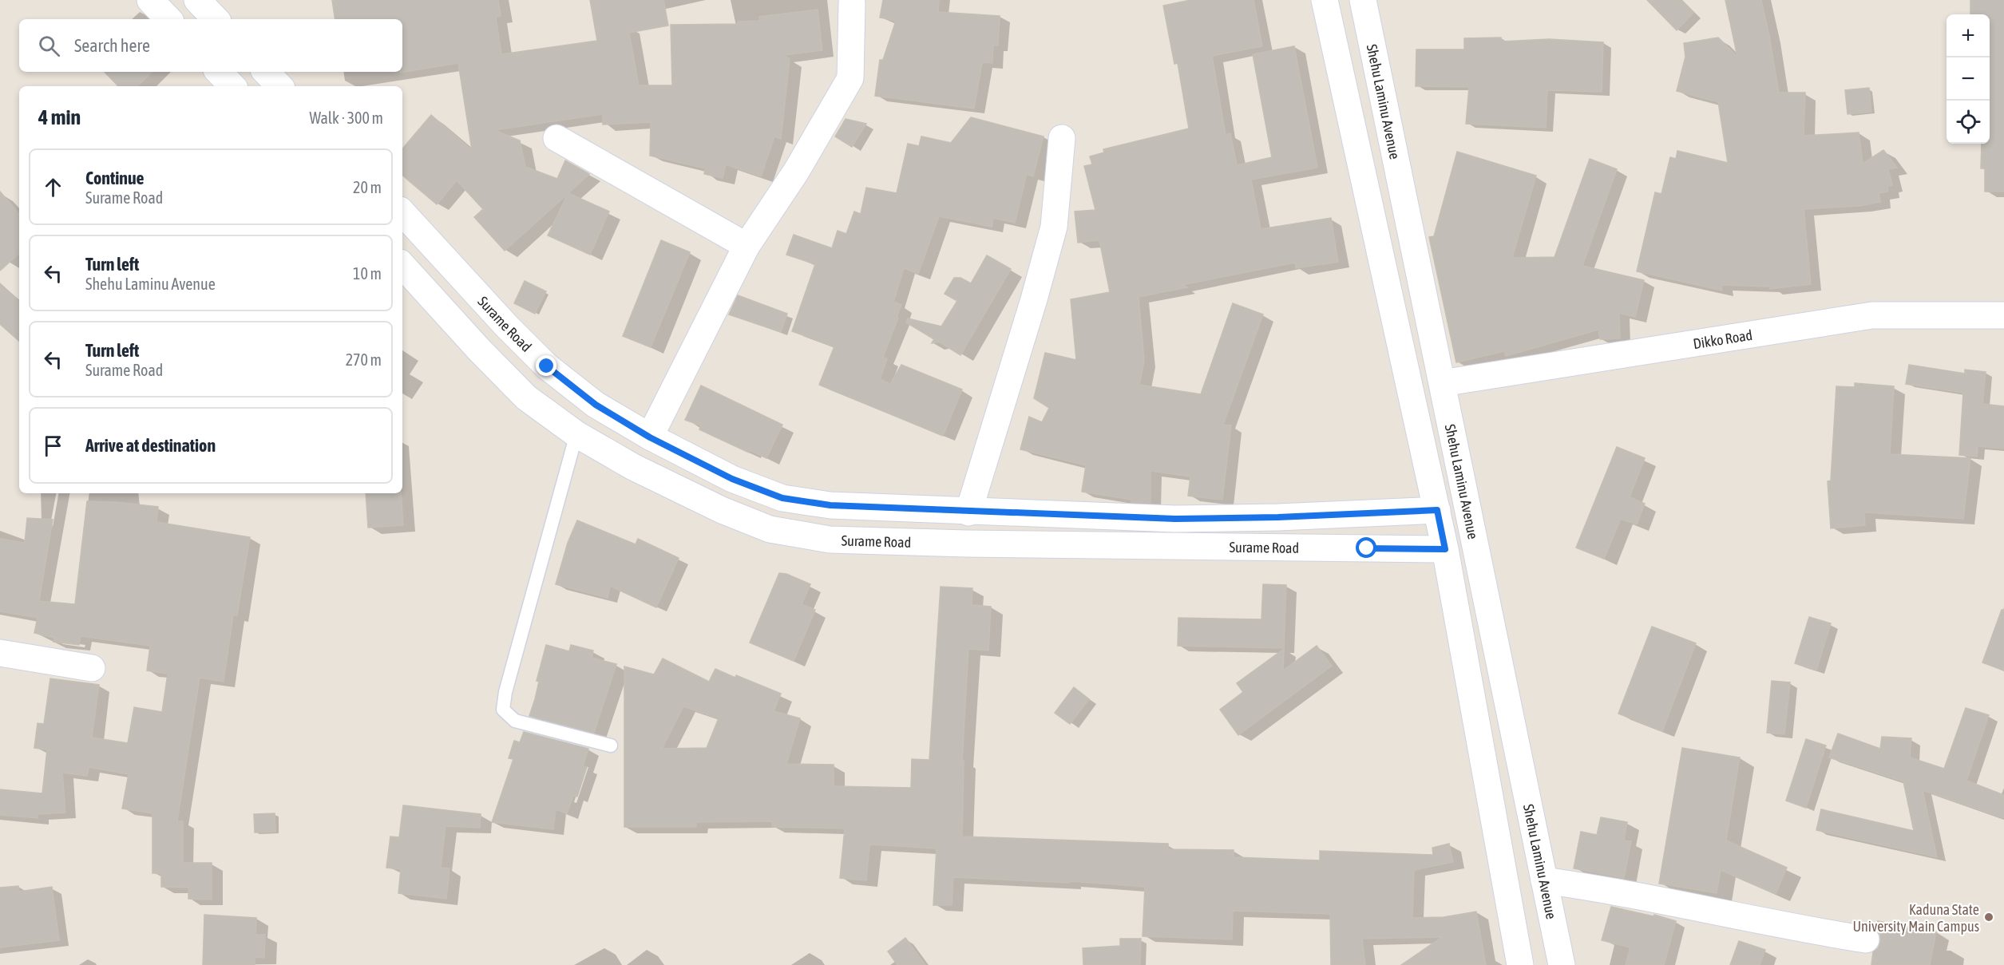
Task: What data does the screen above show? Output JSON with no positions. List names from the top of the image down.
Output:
{
  "streets": {
    "street": ["Shehu Laminu Avenue", "Surame Road", "Dikko Road"]
  },
  "crossings": [
    ["Shehu Laminu Avenue", "Dikko Road"]
  ],
  "places": ["Kaduna State University Main Campus"],
  "page": {
    "map_buttons": ["+", "−"],
    "search": "Search here",
    "heading": ["4 min", "Walk · 300 m"],
    "list": [
      ["Continue", "Surame Road", "20 m"],
      ["Turn left", "Shehu Laminu Avenue", "10 m"],
      ["Turn left", "Surame Road", "270 m"],
      "Arrive at destination"
    ]
  }
}
